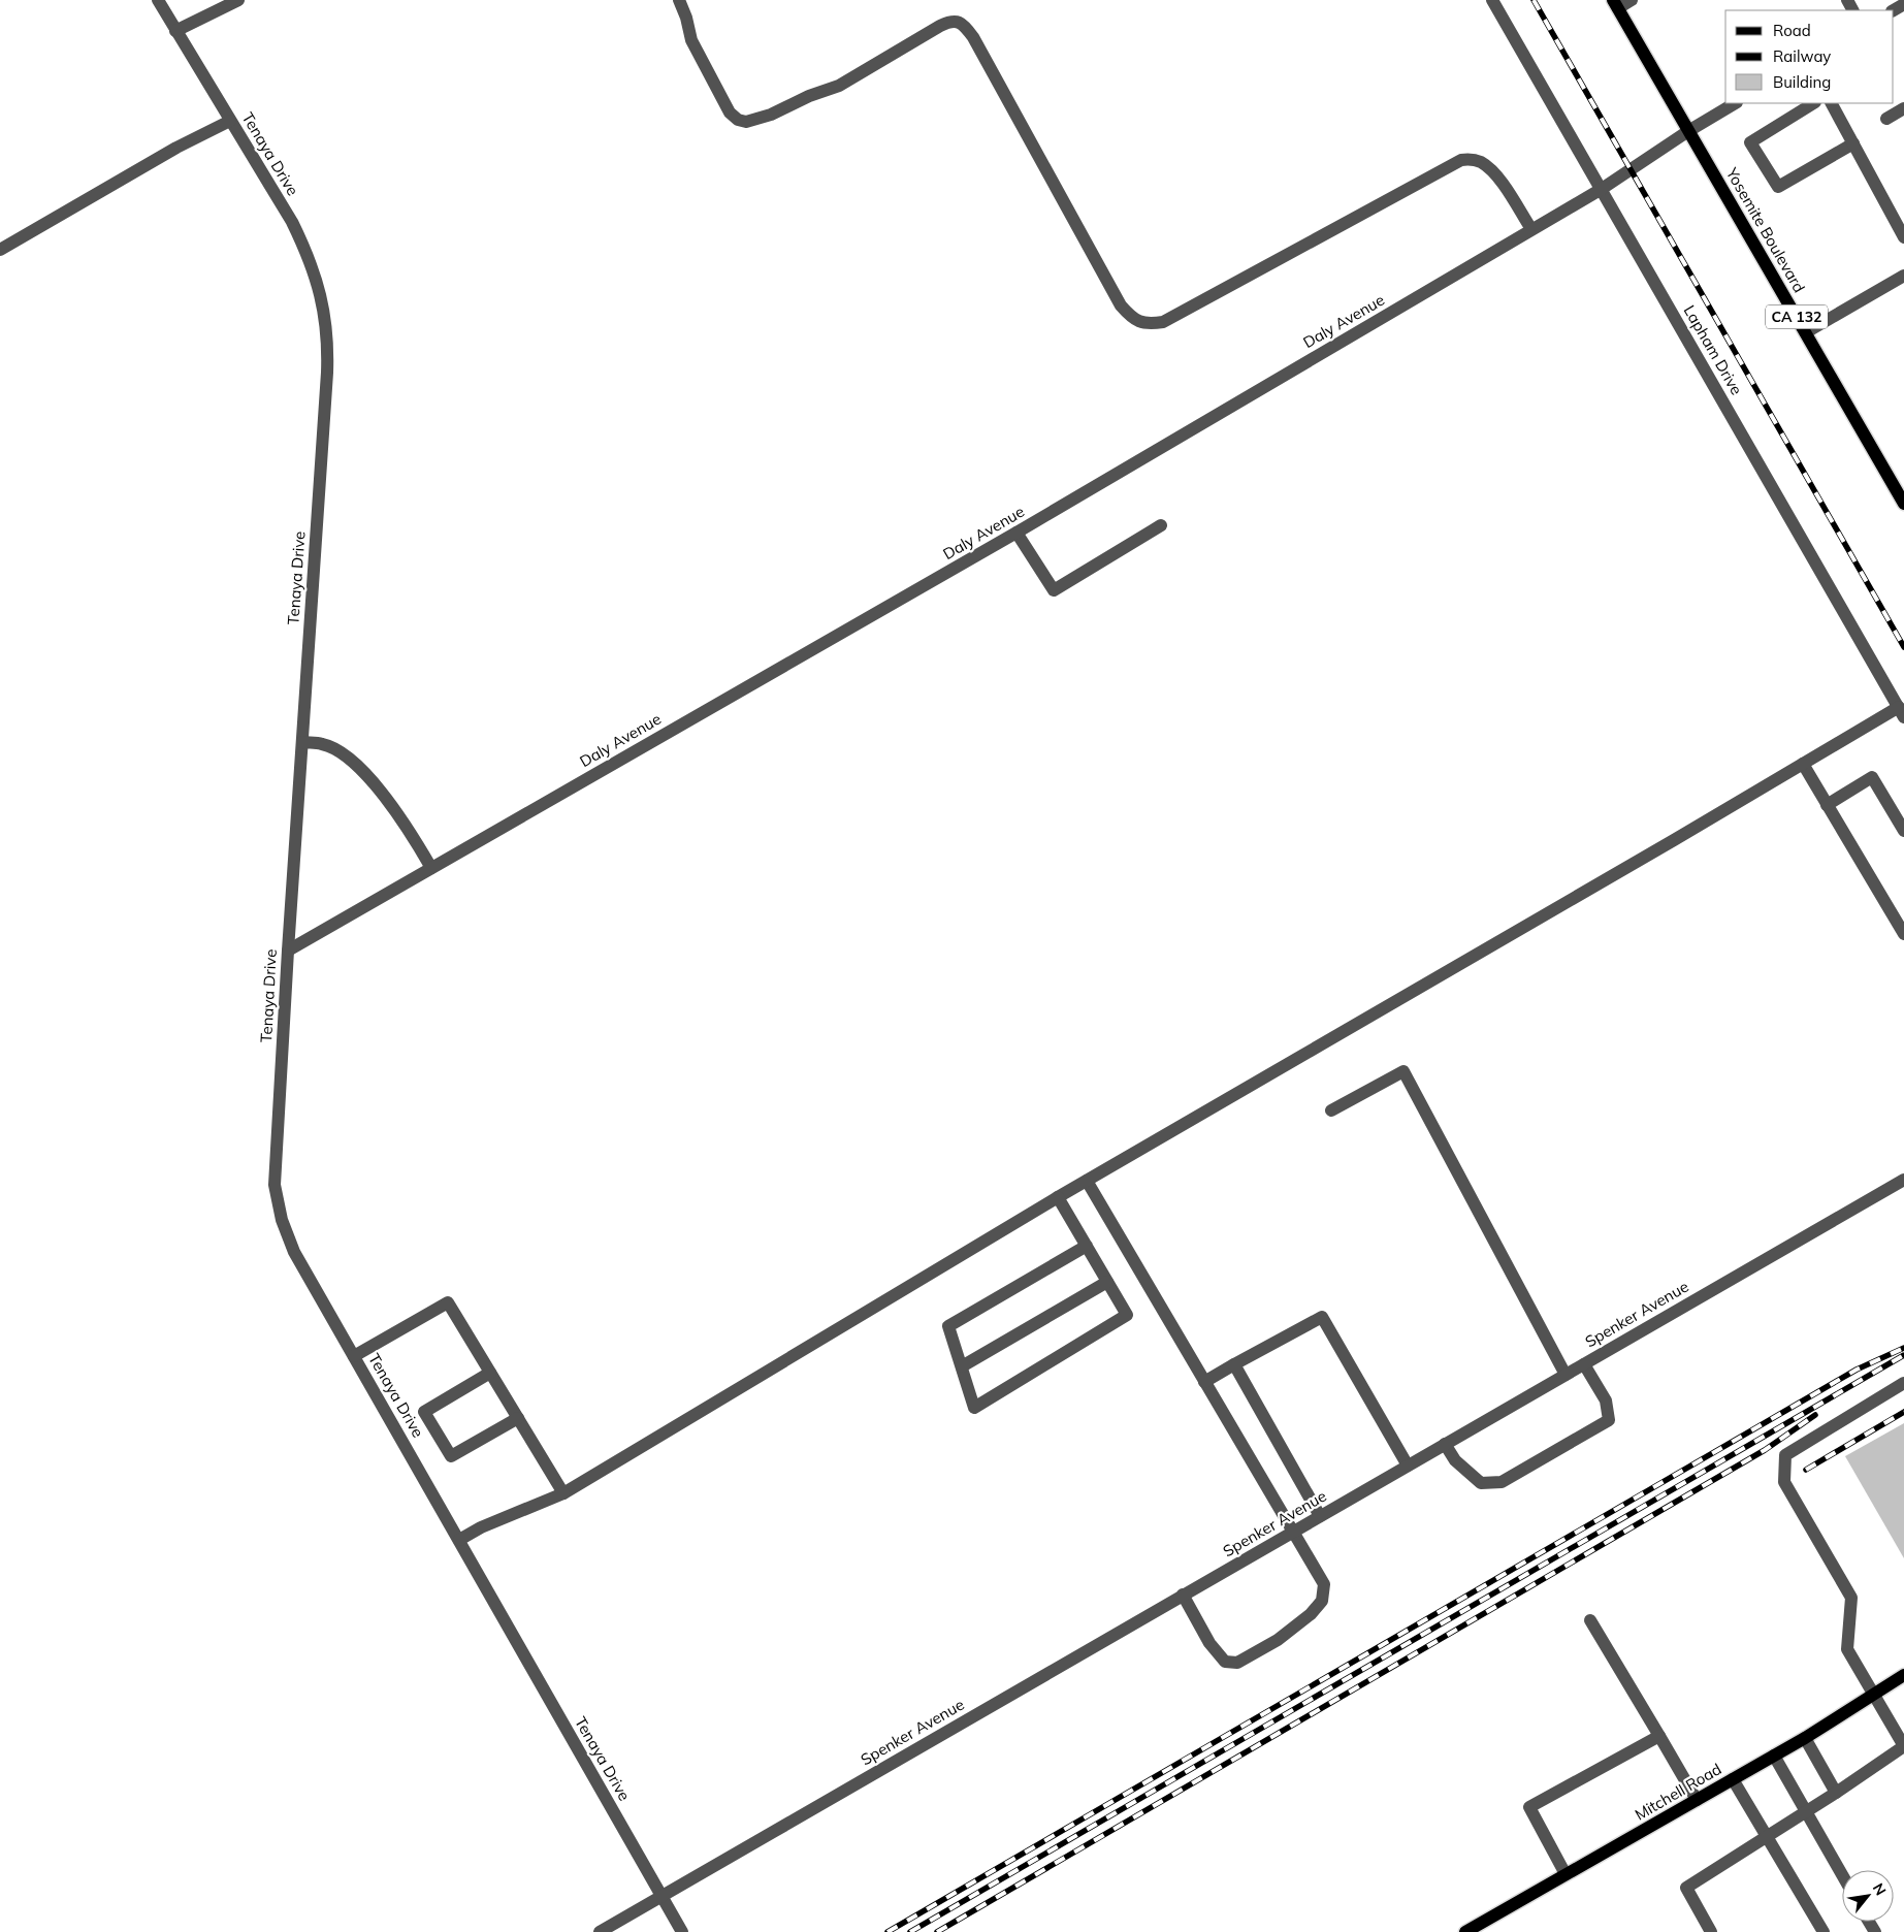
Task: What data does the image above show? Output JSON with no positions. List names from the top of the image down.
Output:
{
  "streets": {
    "main road": ["Yosemite Boulevard", "CA 132", "Mitchell Road"],
    "street": [
      "Tenaya Drive",
      "Daly Avenue",
      "Lapham Drive",
      "Spenker Avenue"
    ]
  },
  "crossings": [
    ["Tenaya Drive", "Daly Avenue"],
    ["Tenaya Drive", "Spenker Avenue"],
    ["Yosemite Boulevard", "Daly Avenue"],
    ["Daly Avenue", "Lapham Drive"]
  ],
  "legend": ["Road", "Railway", "Building"],
  "north": "top right"
}
